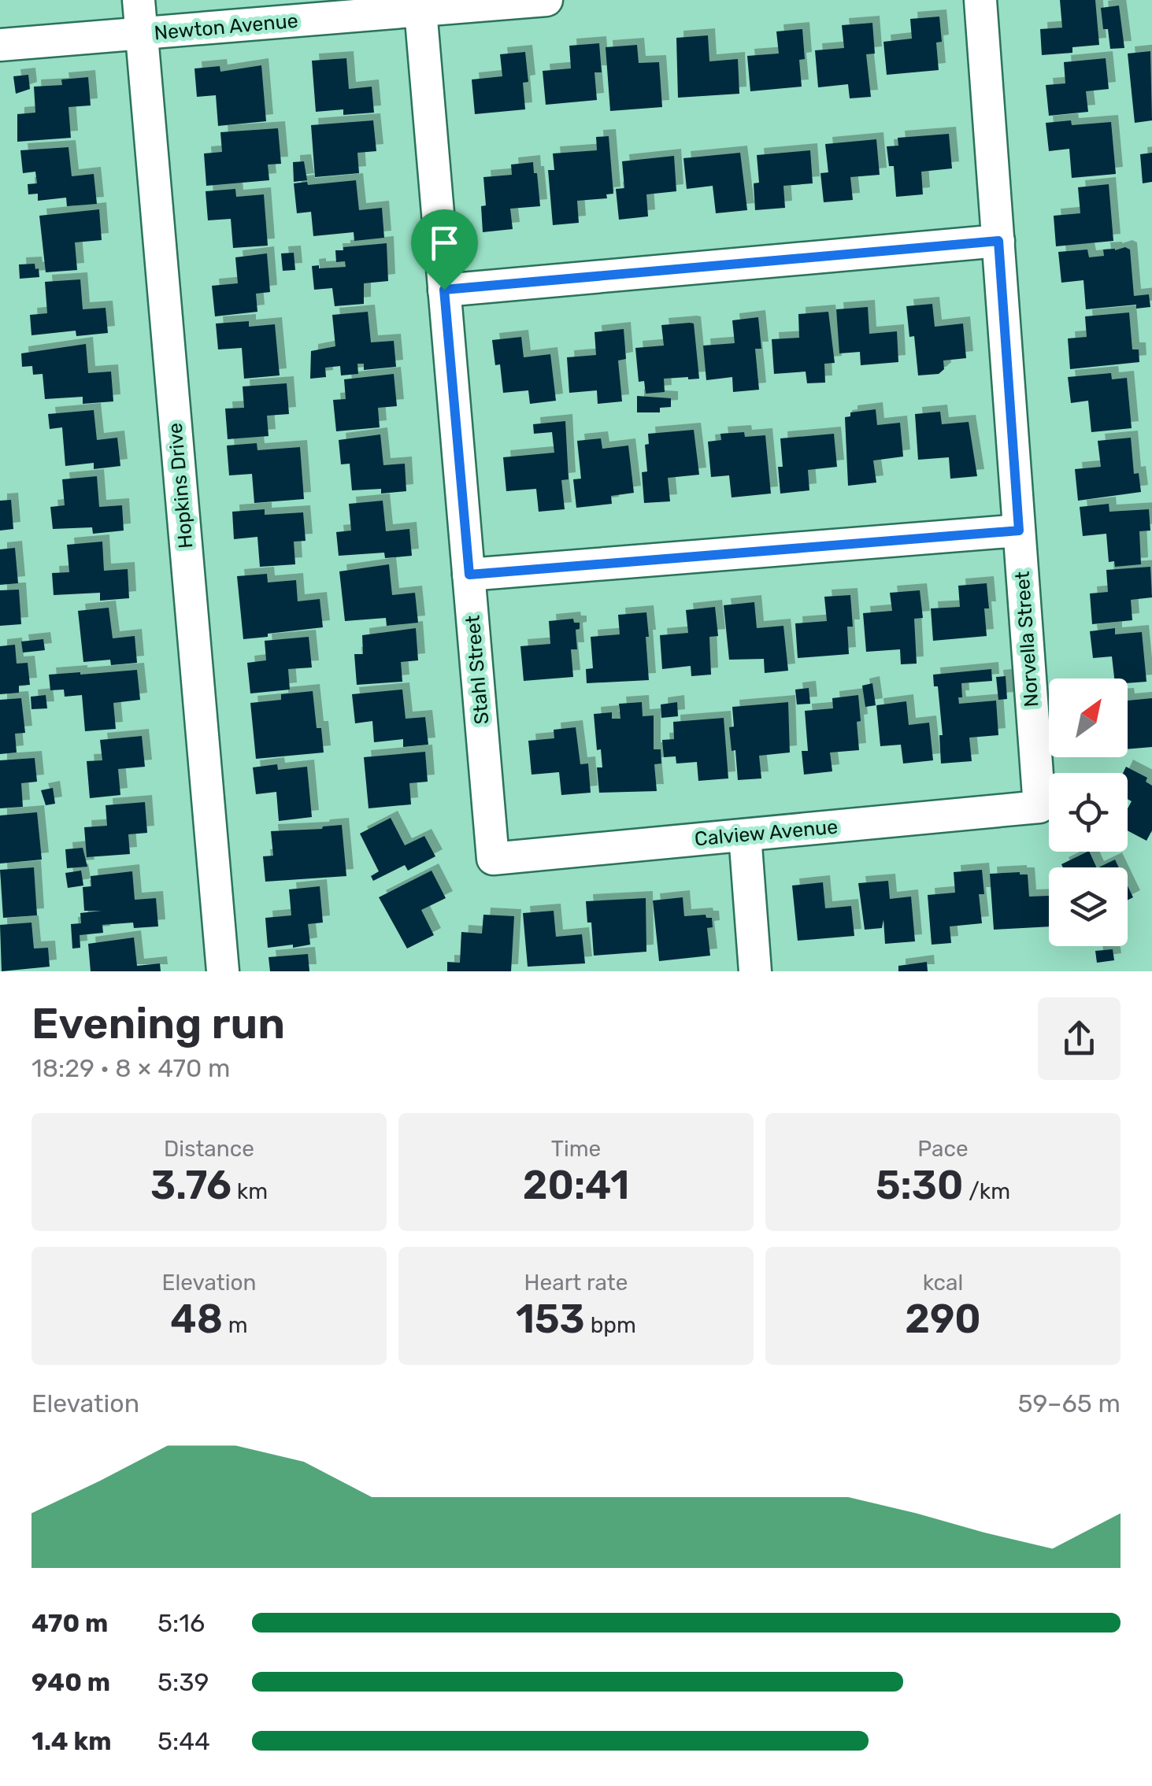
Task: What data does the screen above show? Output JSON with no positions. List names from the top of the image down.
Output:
{
  "streets": {
    "street": [
      "Newton Avenue",
      "Hopkins Drive",
      "Norvella Street",
      "Stahl Street",
      "Calview Avenue"
    ]
  },
  "crossings": [
    ["Newton Avenue", "Hopkins Drive"],
    ["Newton Avenue", "Stahl Street"],
    ["Norvella Street", "Calview Avenue"],
    ["Stahl Street", "Calview Avenue"]
  ],
  "north": "top right",
  "page": {
    "heading": ["Evening run", "18:29 · 8 × 470 m"],
    "stats": [
      ["Distance", "3.76 km"],
      ["Time", "20:41"],
      ["Pace", "5:30 /km"],
      ["Elevation", "48 m"],
      ["Heart rate", "153 bpm"],
      ["kcal", "290"]
    ],
    "chart": ["Elevation", "59–65 m"],
    "list": [
      {
        "name": "470 m",
        "note": "5:16"
      },
      {
        "name": "940 m",
        "note": "5:39"
      },
      {
        "name": "1.4 km",
        "note": "5:44"
      }
    ]
  }
}
